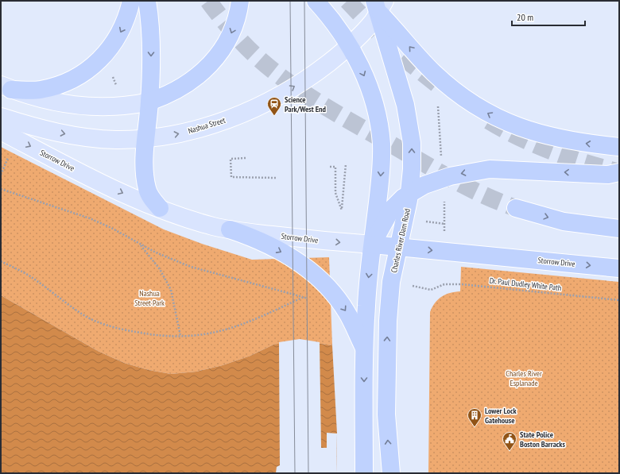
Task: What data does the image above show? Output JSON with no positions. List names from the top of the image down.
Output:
{
  "streets": {
    "highway": ["Storrow Drive", "Charles River Dam Road"],
    "main road": ["Nashua Street"],
    "path": ["Dr. Paul Dudley White Path"]
  },
  "crossings": [
    ["Nashua Street", "Charles River Dam Road"],
    ["Storrow Drive", "Charles River Dam Road"]
  ],
  "one_way": ["Storrow Drive"],
  "parks": ["Nashua Street Park", "Charles River Esplanade"],
  "places": {
    "station": ["Science Park/West End"],
    "building": ["Lower Lock Gatehouse"],
    "public building": ["State Police Boston Barracks"]
  },
  "scale_bar": "20 m"
}
